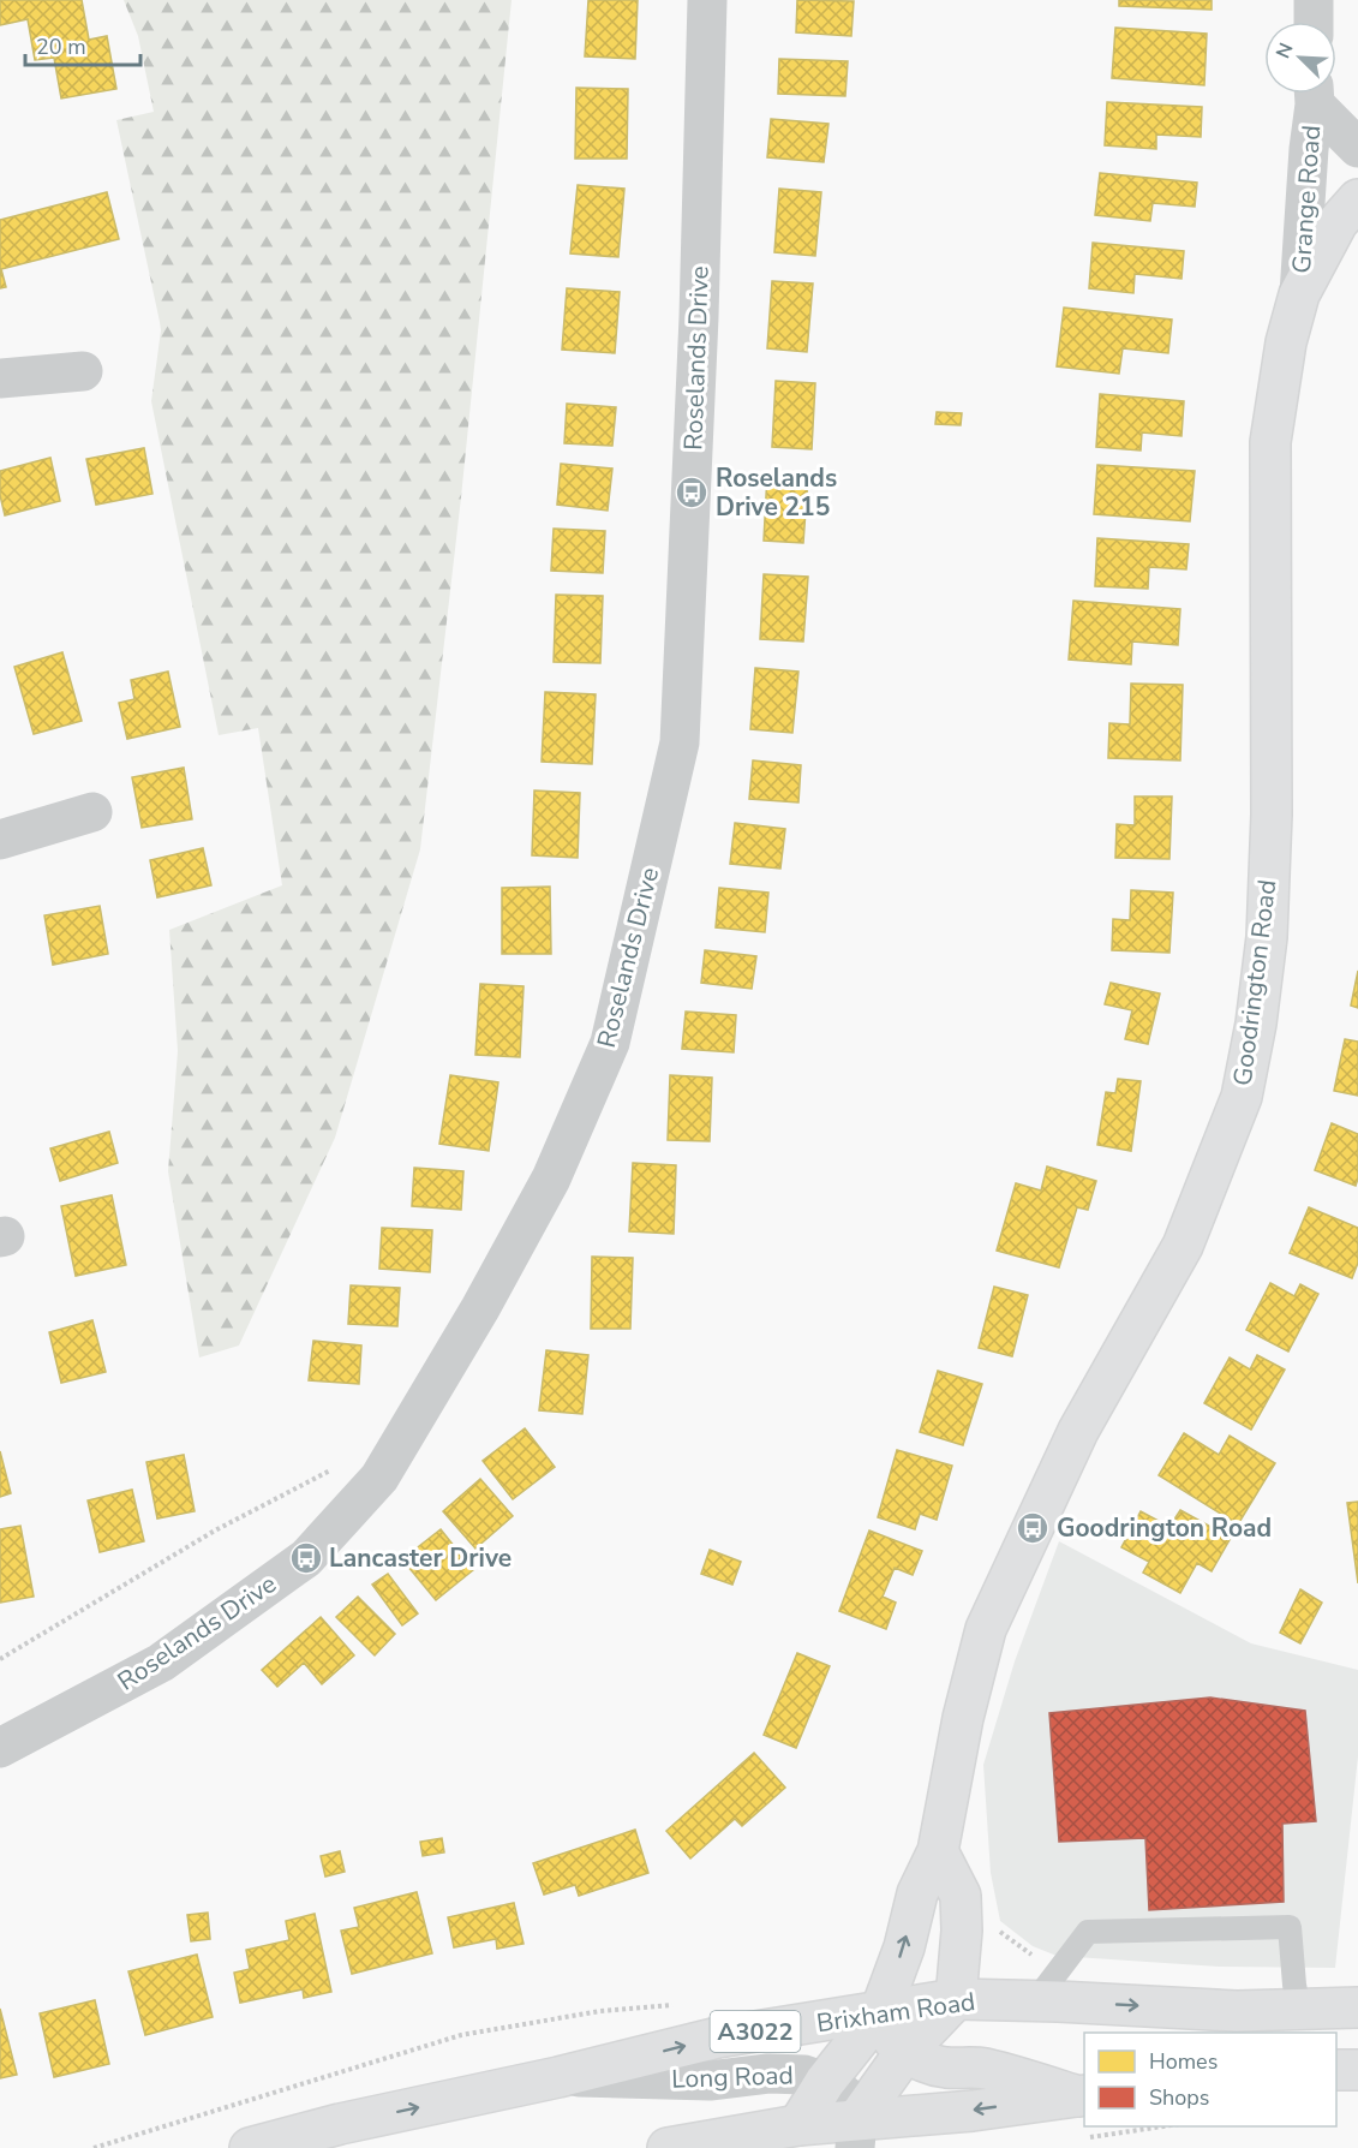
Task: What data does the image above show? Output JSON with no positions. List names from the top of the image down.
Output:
{
  "streets": {
    "street": [
      "Grange Road",
      "Roselands Drive",
      "Goodrington Road",
      "Brixham Road",
      "A3022",
      "Long Road"
    ]
  },
  "crossings": [
    ["Grange Road", "Goodrington Road"],
    ["Goodrington Road", "Brixham Road"],
    ["Goodrington Road", "Long Road"],
    ["Brixham Road", "Long Road"]
  ],
  "places": {
    "bus stop": ["Roselands Drive 215", "Goodrington Road", "Lancaster Drive"]
  },
  "legend": ["Homes", "Shops"],
  "scale_bar": "20 m",
  "north": "top left"
}
